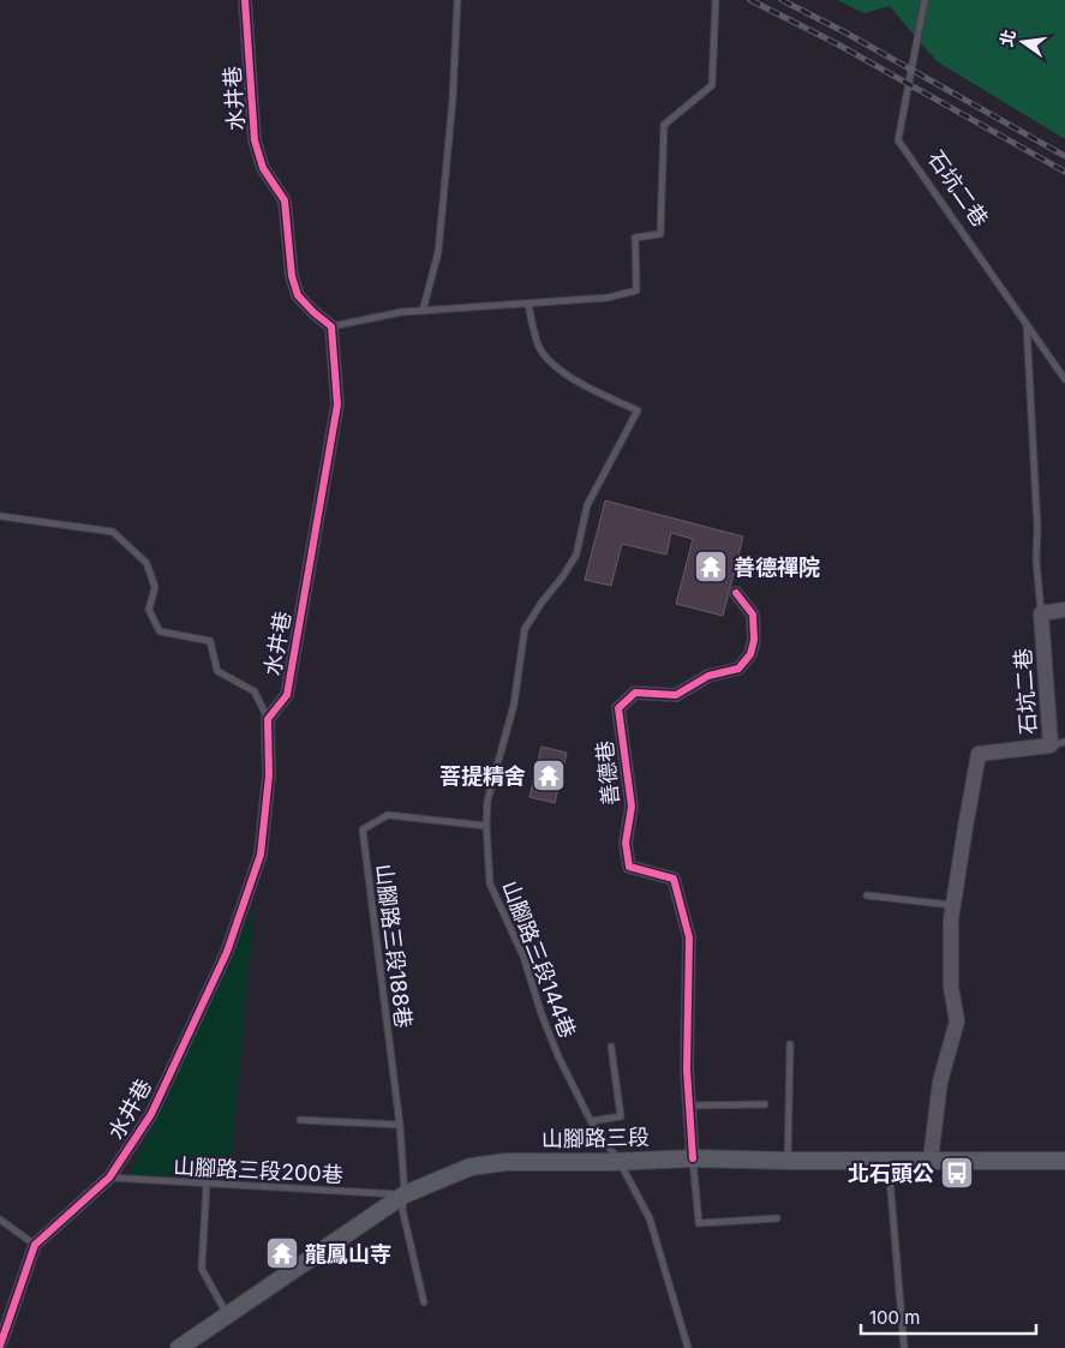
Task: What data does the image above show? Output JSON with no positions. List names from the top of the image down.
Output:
{
  "streets": {
    "main road": ["山腳路三段"],
    "street": ["水井巷", "石坑二巷", "善德巷"],
    "lane": ["山腳路三段188巷", "山腳路三段144巷", "山腳路三段200巷"]
  },
  "crossings": [
    ["水井巷", "山腳路三段200巷"],
    ["石坑二巷", "山腳路三段"],
    ["善德巷", "山腳路三段"],
    ["山腳路三段188巷", "山腳路三段144巷"],
    ["山腳路三段188巷", "山腳路三段"],
    ["山腳路三段188巷", "山腳路三段200巷"],
    ["山腳路三段144巷", "山腳路三段"],
    ["山腳路三段", "山腳路三段200巷"]
  ],
  "places": {
    "temple": ["善德禪院", "菩提精舍", "龍鳳山寺"],
    "bus stop": ["北石頭公"]
  },
  "scale_bar": "100 m",
  "north": "left"
}
